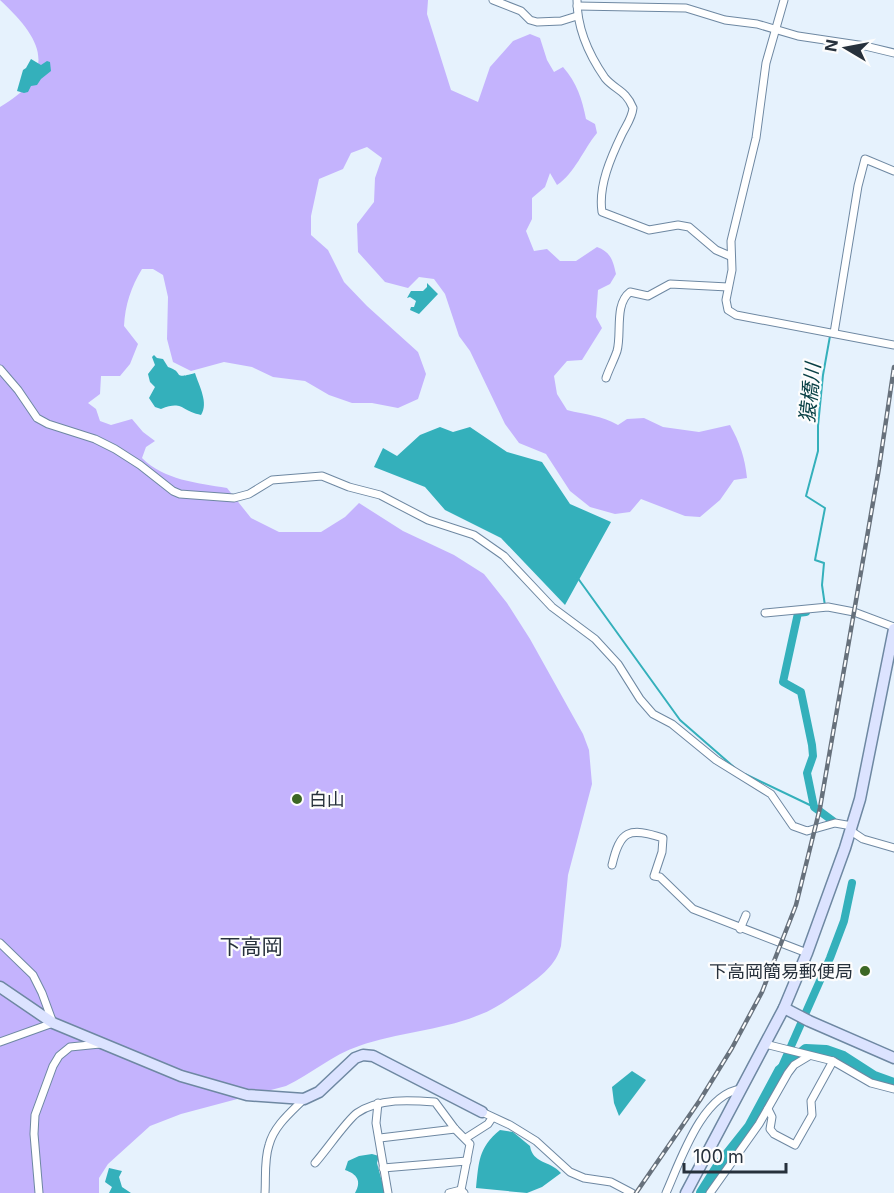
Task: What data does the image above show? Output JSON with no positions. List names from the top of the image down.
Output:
{
  "districts": ["下高岡"],
  "water": ["猿橋川"],
  "places": ["白山", "下高岡簡易郵便局"],
  "scale_bar": "100 m",
  "north": "left"
}
